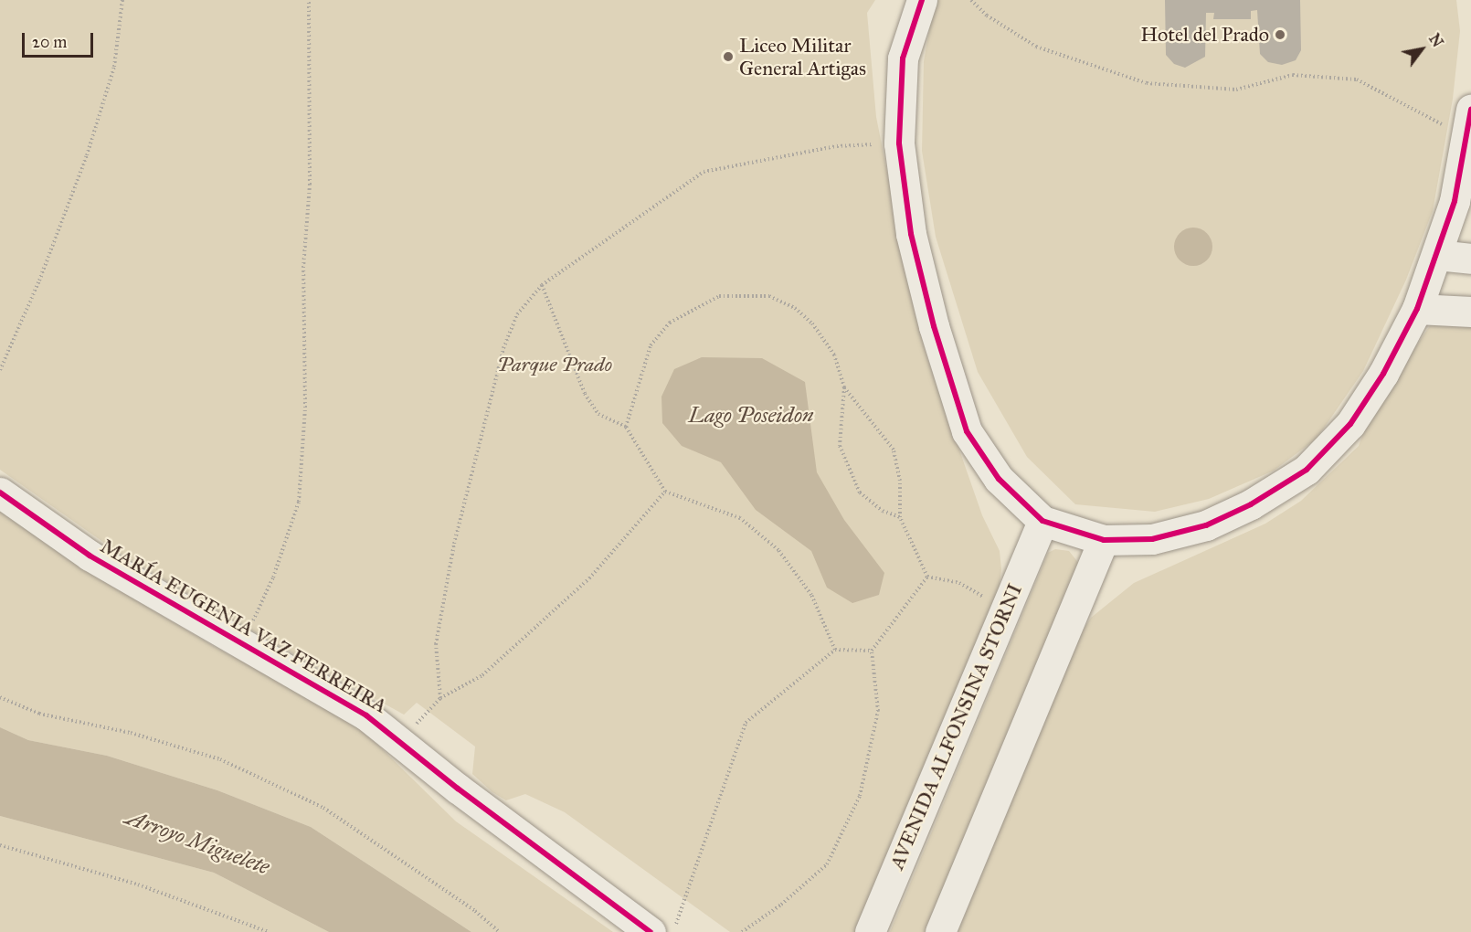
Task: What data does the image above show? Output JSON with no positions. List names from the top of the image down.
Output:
{
  "streets": {
    "street": ["MARÍA EUGENIA VAZ FERREIRA", "AVENIDA ALFONSINA STORNI"]
  },
  "water": ["Lago Poseidon", "Arroyo Miguelete"],
  "parks": ["Parque Prado"],
  "places": ["Hotel del Prado", "Liceo Militar General Artigas"],
  "scale_bar": "20 m",
  "north": "top right"
}
